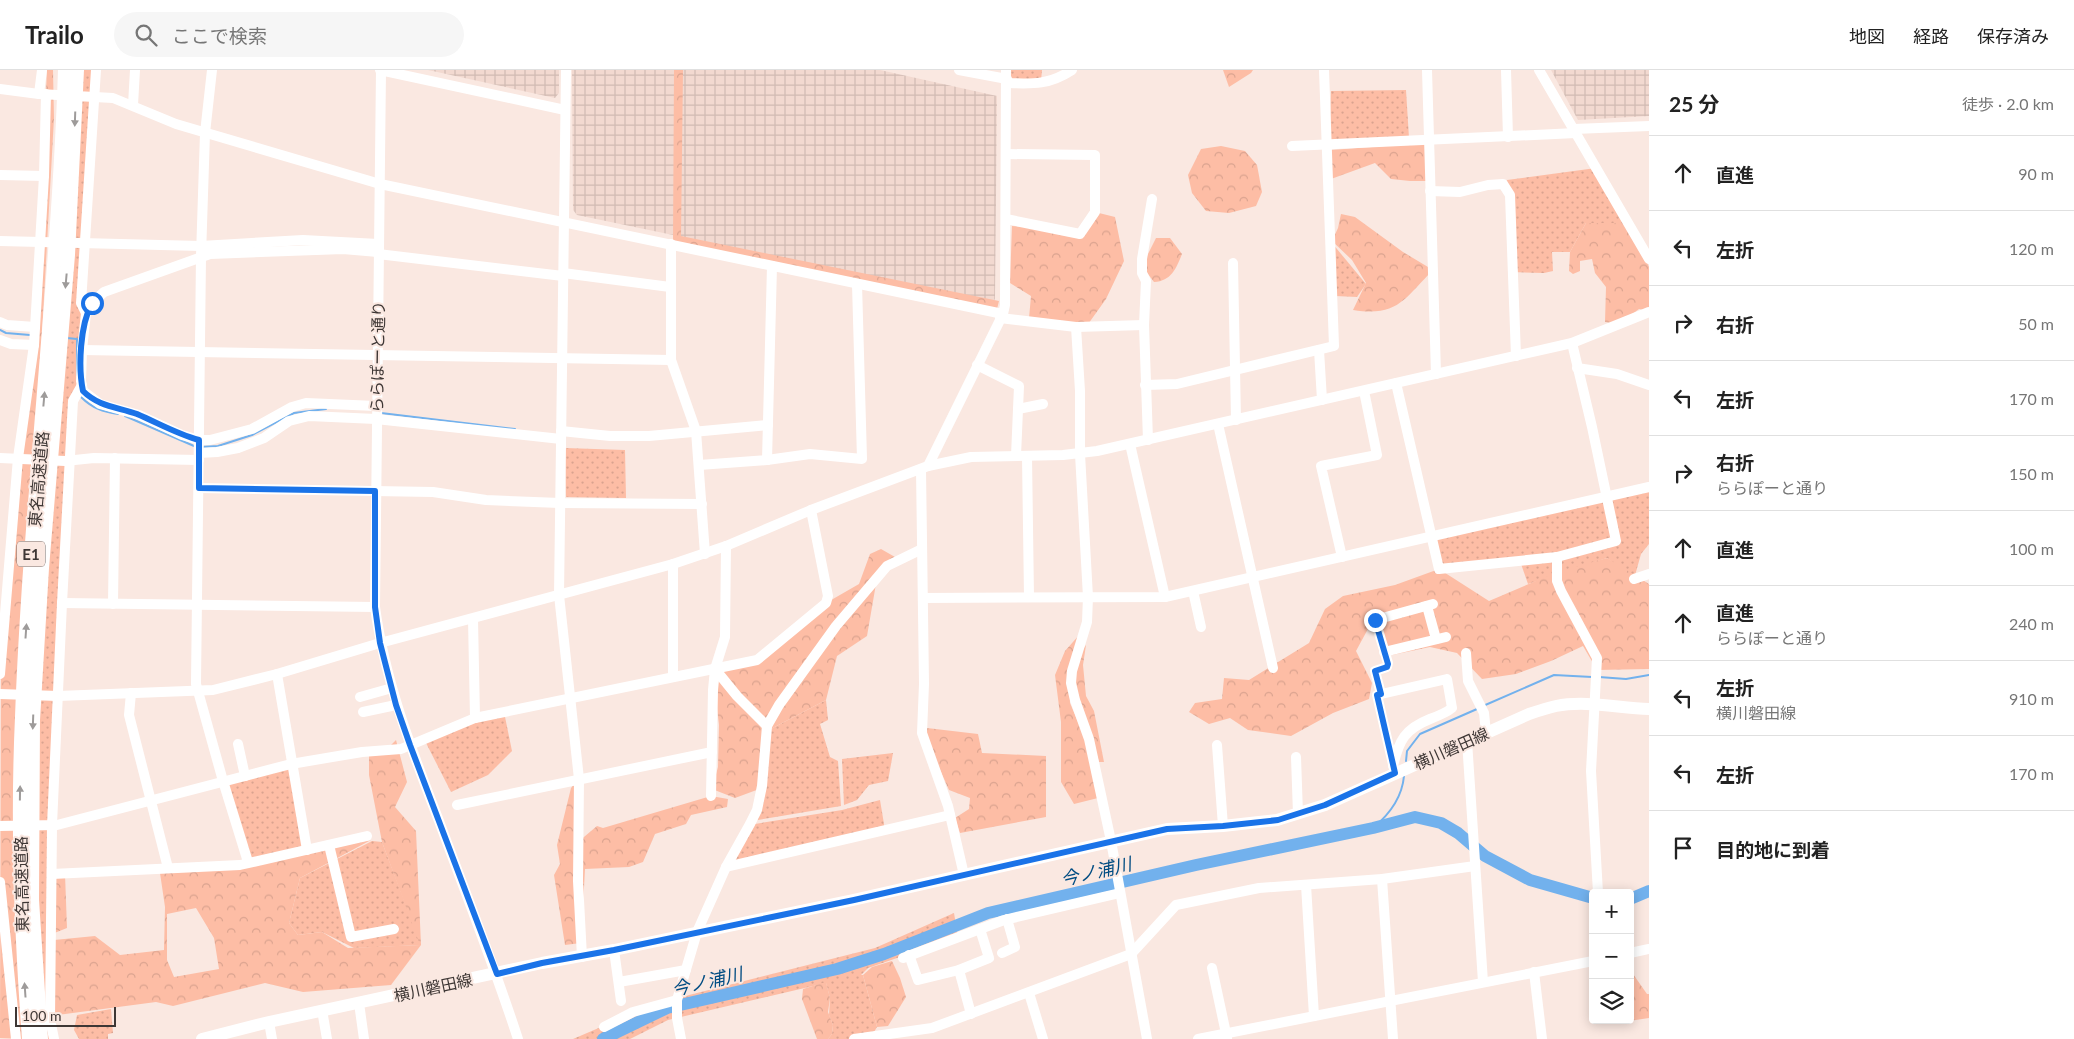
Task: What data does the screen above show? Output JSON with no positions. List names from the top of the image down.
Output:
{
  "streets": {
    "highway": ["東名高速道路", "E1"],
    "main road": ["横川磐田線"],
    "street": ["ららぽーと通り"]
  },
  "water": ["今ノ浦川"],
  "scale_bar": "100 m",
  "page": {
    "header": "Trailo",
    "search": "ここで検索",
    "nav": ["地図", "経路", "保存済み"],
    "heading": ["25 分", "徒歩 · 2.0 km"],
    "list": [
      ["直進", "90 m"],
      ["左折", "120 m"],
      ["右折", "50 m"],
      ["左折", "170 m"],
      ["右折", "ららぽーと通り", "150 m"],
      ["直進", "100 m"],
      ["直進", "ららぽーと通り", "240 m"],
      ["左折", "横川磐田線", "910 m"],
      ["左折", "170 m"],
      "目的地に到着"
    ],
    "map_buttons": ["+", "−"],
    "scale": "100 m"
  }
}
